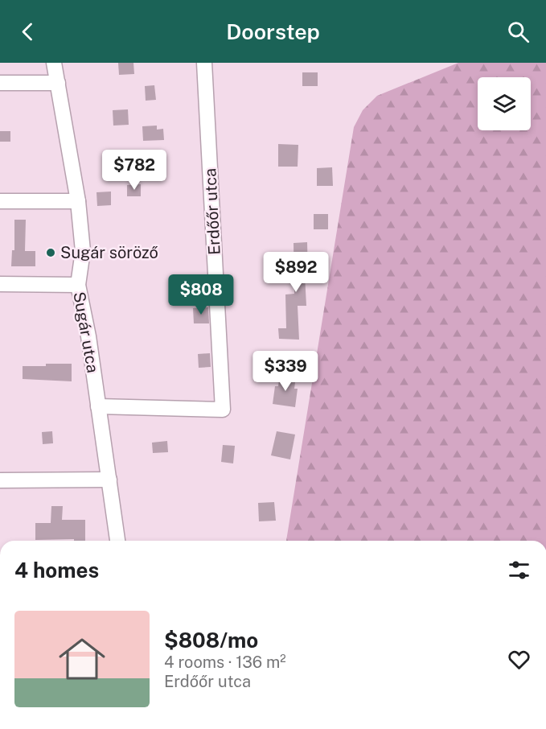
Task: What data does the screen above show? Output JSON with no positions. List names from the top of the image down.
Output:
{
  "streets": {
    "street": ["Erdőőr utca", "Sugár utca"]
  },
  "crossings": [
    ["Erdőőr utca", "Sugár utca"]
  ],
  "places": ["Sugár söröző"],
  "page": {
    "header": "Doorstep",
    "price": [
      "$782",
      "$892",
      "$808",
      "$339"
    ],
    "heading": "4 homes",
    "list": [
      {
        "name": "$808/mo",
        "note": "4 rooms · 136 m² · Erdőőr utca"
      }
    ]
  }
}
